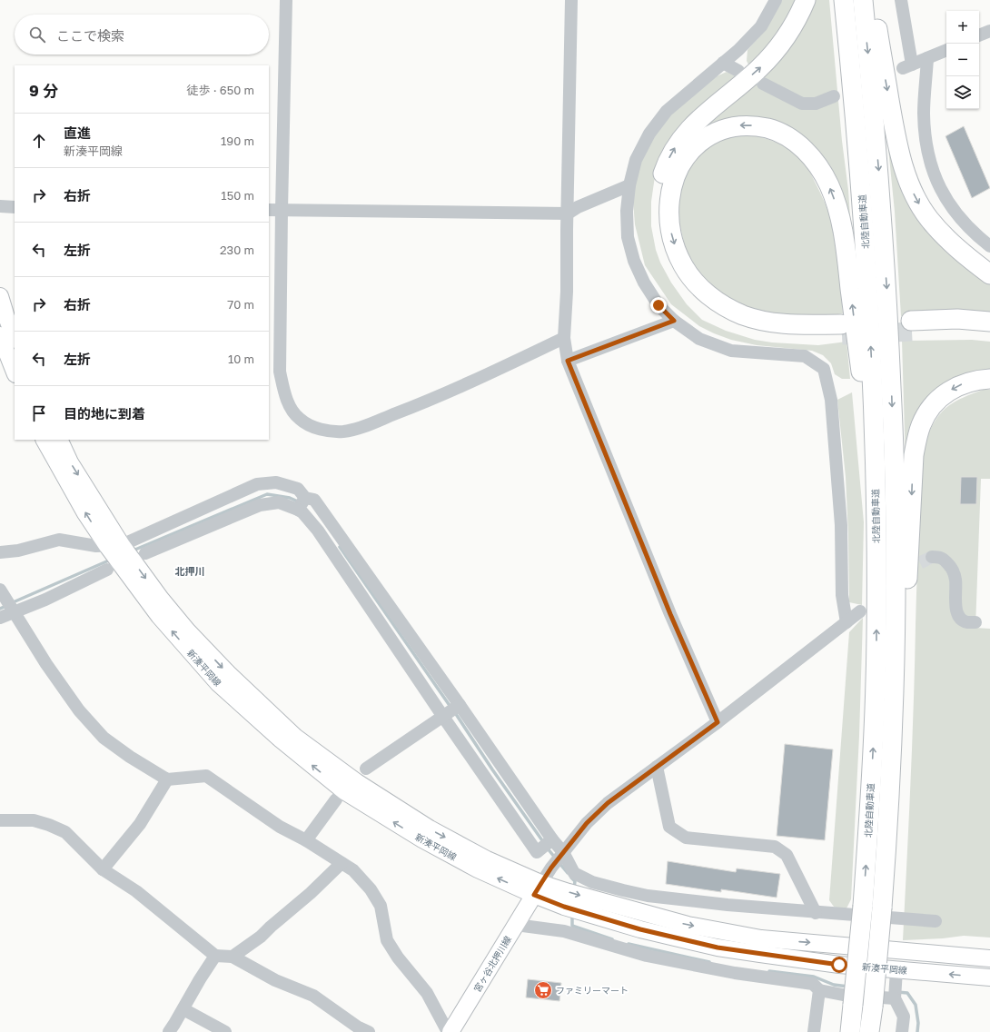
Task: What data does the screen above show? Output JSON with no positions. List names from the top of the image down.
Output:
{
  "streets": {
    "highway": ["北陸自動車道"],
    "main road": ["新湊平岡線", "宮ヶ谷北押川線"]
  },
  "crossings": [
    ["新湊平岡線", "宮ヶ谷北押川線"]
  ],
  "districts": ["北押川"],
  "places": {
    "supermarket": ["ファミリーマート"]
  },
  "page": {
    "map_buttons": ["+", "−"],
    "search": "ここで検索",
    "heading": ["9 分", "徒歩 · 650 m"],
    "list": [
      ["直進", "新湊平岡線", "190 m"],
      ["右折", "150 m"],
      ["左折", "230 m"],
      ["右折", "70 m"],
      ["左折", "10 m"],
      "目的地に到着"
    ]
  }
}
